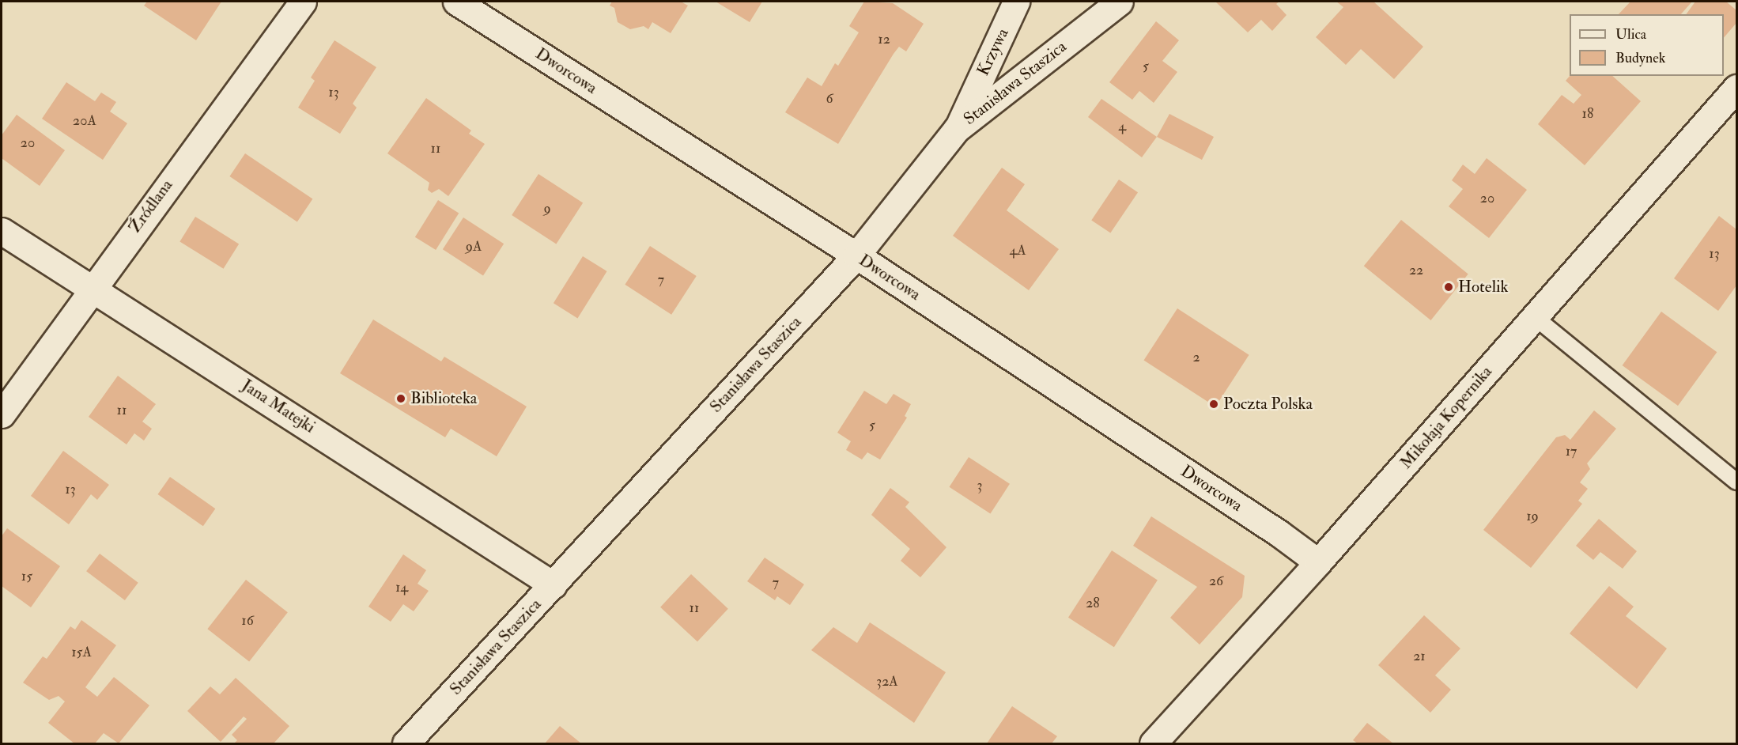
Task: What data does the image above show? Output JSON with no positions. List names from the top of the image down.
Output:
{
  "streets": {
    "street": [
      "Krzywa",
      "Dworcowa",
      "Stanisława Staszica",
      "Źródlana",
      "Jana Matejki",
      "Mikołaja Kopernika"
    ]
  },
  "crossings": [
    ["Krzywa", "Stanisława Staszica"],
    ["Dworcowa", "Stanisława Staszica"],
    ["Dworcowa", "Mikołaja Kopernika"],
    ["Stanisława Staszica", "Jana Matejki"],
    ["Źródlana", "Jana Matejki"]
  ],
  "places": ["Hotelik", "Biblioteka", "Poczta Polska"],
  "house_numbers": [
    "12",
    "5",
    "13",
    "6",
    "18",
    "20A",
    "4",
    "20",
    "11",
    "20",
    "9",
    "9A",
    "4A",
    "13",
    "22",
    "7",
    "2",
    "11",
    "5",
    "17",
    "3",
    "13",
    "19",
    "15",
    "26",
    "7",
    "14",
    "28",
    "11",
    "16",
    "15A",
    "21",
    "32A"
  ],
  "legend": ["Ulica", "Budynek"]
}
